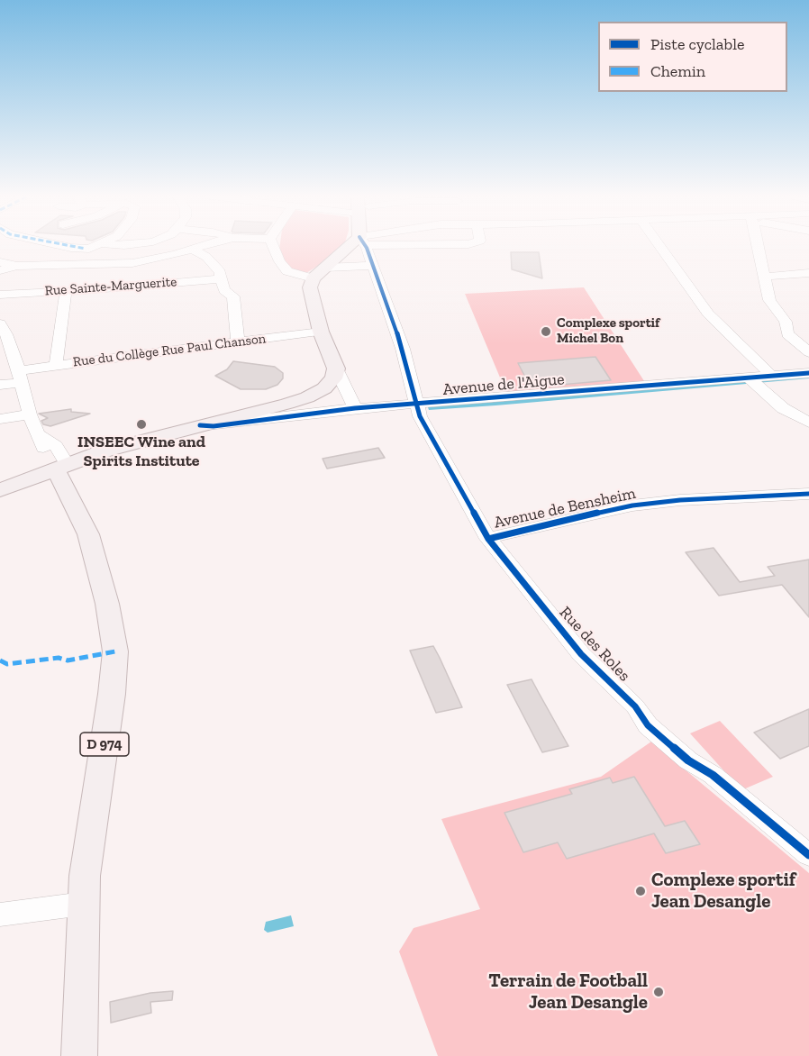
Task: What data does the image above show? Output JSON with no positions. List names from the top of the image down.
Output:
{
  "streets": {
    "main road": ["D 974"],
    "street": [
      "Rue Sainte-Marguerite",
      "Rue du Collège Rue Paul Chanson",
      "Avenue de l'Aigue",
      "Avenue de Bensheim",
      "Rue des Roles"
    ]
  },
  "crossings": [
    ["Avenue de l'Aigue", "Rue des Roles"],
    ["Avenue de Bensheim", "Rue des Roles"]
  ],
  "places": [
    "Complexe sportif Michel Bon",
    "INSEEC Wine and Spirits Institute",
    "Complexe sportif Jean Desangle",
    "Terrain de Football Jean Desangle"
  ],
  "legend": ["Piste cyclable", "Chemin"]
}
